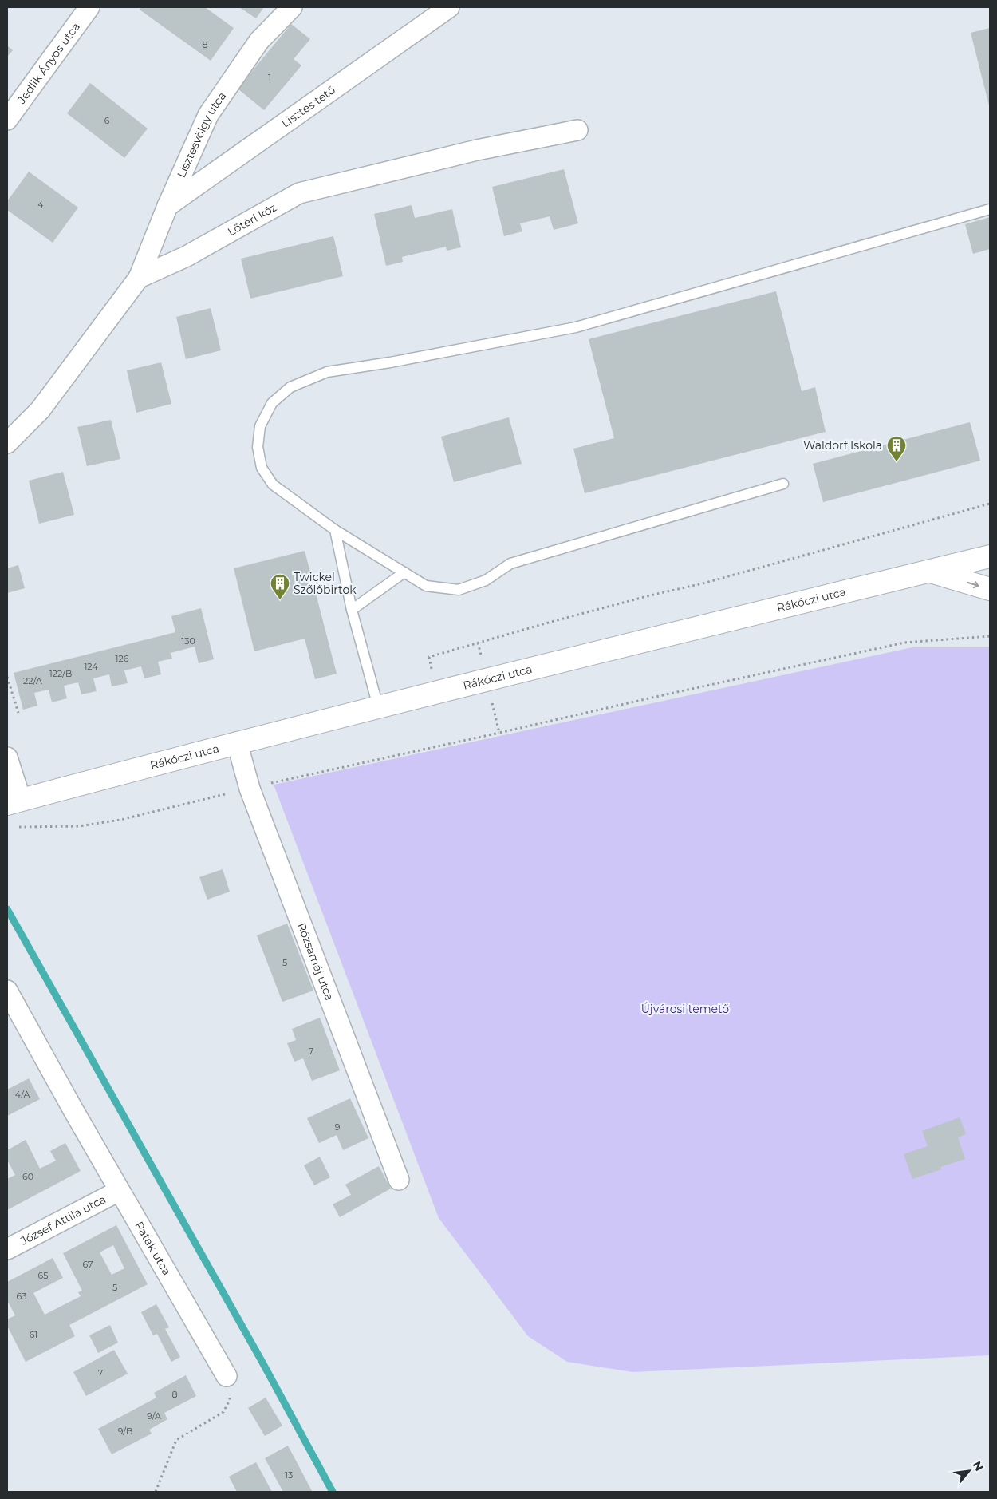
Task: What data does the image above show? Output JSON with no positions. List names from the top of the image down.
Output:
{
  "streets": {
    "street": [
      "Jedlik Ányos utca",
      "Lisztes tető",
      "Lisztesvölgy utca",
      "Lőtéri köz",
      "Rákóczi utca",
      "Rózsamáj utca",
      "József Attila utca",
      "Patak utca"
    ]
  },
  "crossings": [
    ["Lisztes tető", "Lisztesvölgy utca"],
    ["Lisztesvölgy utca", "Lőtéri köz"],
    ["Rákóczi utca", "Rózsamáj utca"],
    ["József Attila utca", "Patak utca"]
  ],
  "parks": ["Újvárosi temető"],
  "places": {
    "building": ["Waldorf Iskola", "Twickel Szőlőbirtok"]
  },
  "house_numbers": [
    "8",
    "1",
    "6",
    "4",
    "130",
    "126",
    "124",
    "122/B",
    "122/A",
    "5",
    "7",
    "4/A",
    "9",
    "60",
    "67",
    "65",
    "5",
    "63",
    "61",
    "7",
    "8",
    "9/A",
    "9/B",
    "13"
  ],
  "north": "top right"
}
